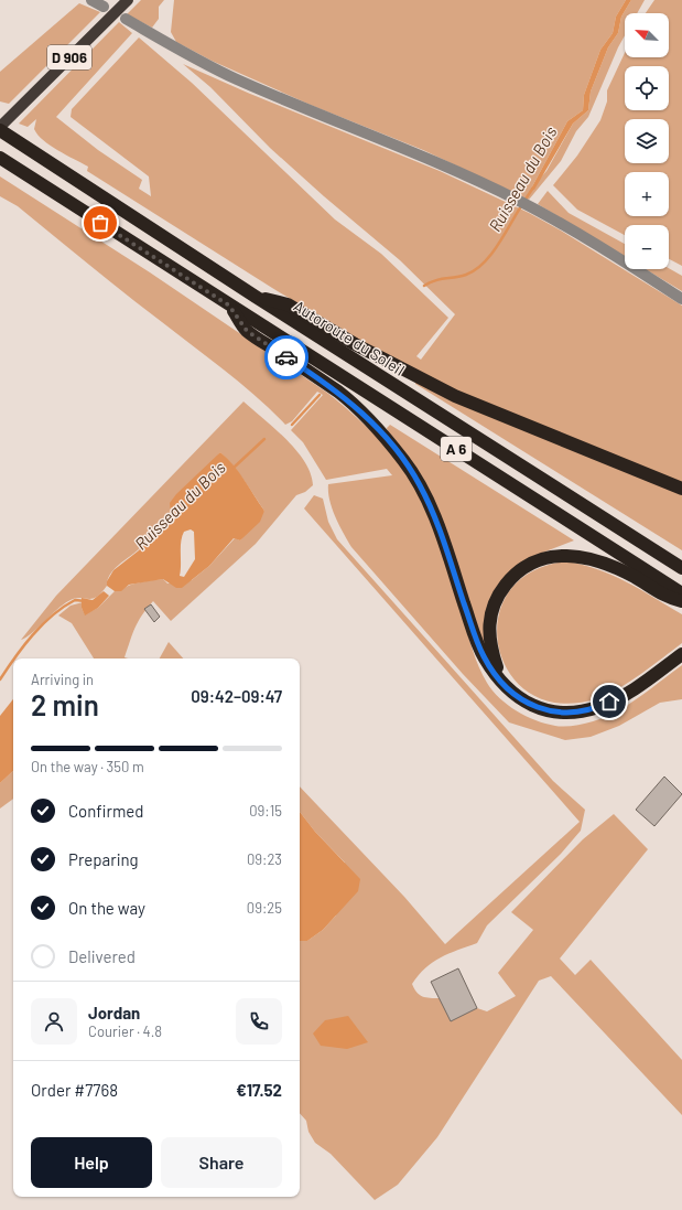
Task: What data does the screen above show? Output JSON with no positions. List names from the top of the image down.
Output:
{
  "streets": {
    "highway": ["Autoroute du Soleil", "A 6"],
    "main road": ["D 906"]
  },
  "crossings": [
    ["D 906", "Autoroute du Soleil"]
  ],
  "water": ["Ruisseau du Bois"],
  "north": "top left",
  "page": {
    "map_buttons": ["+", "−"],
    "heading": ["2 min", "Arriving in", "09:42–09:47"],
    "panel": [
      "Jordan",
      "Courier · 4.8",
      "Order #7768",
      "€17.52"
    ],
    "bar": "On the way · 350 m",
    "list": [
      ["Confirmed", "09:15"],
      ["Preparing", "09:23"],
      ["On the way", "09:25"],
      "Delivered"
    ],
    "buttons": ["Help", "Share"]
  }
}
